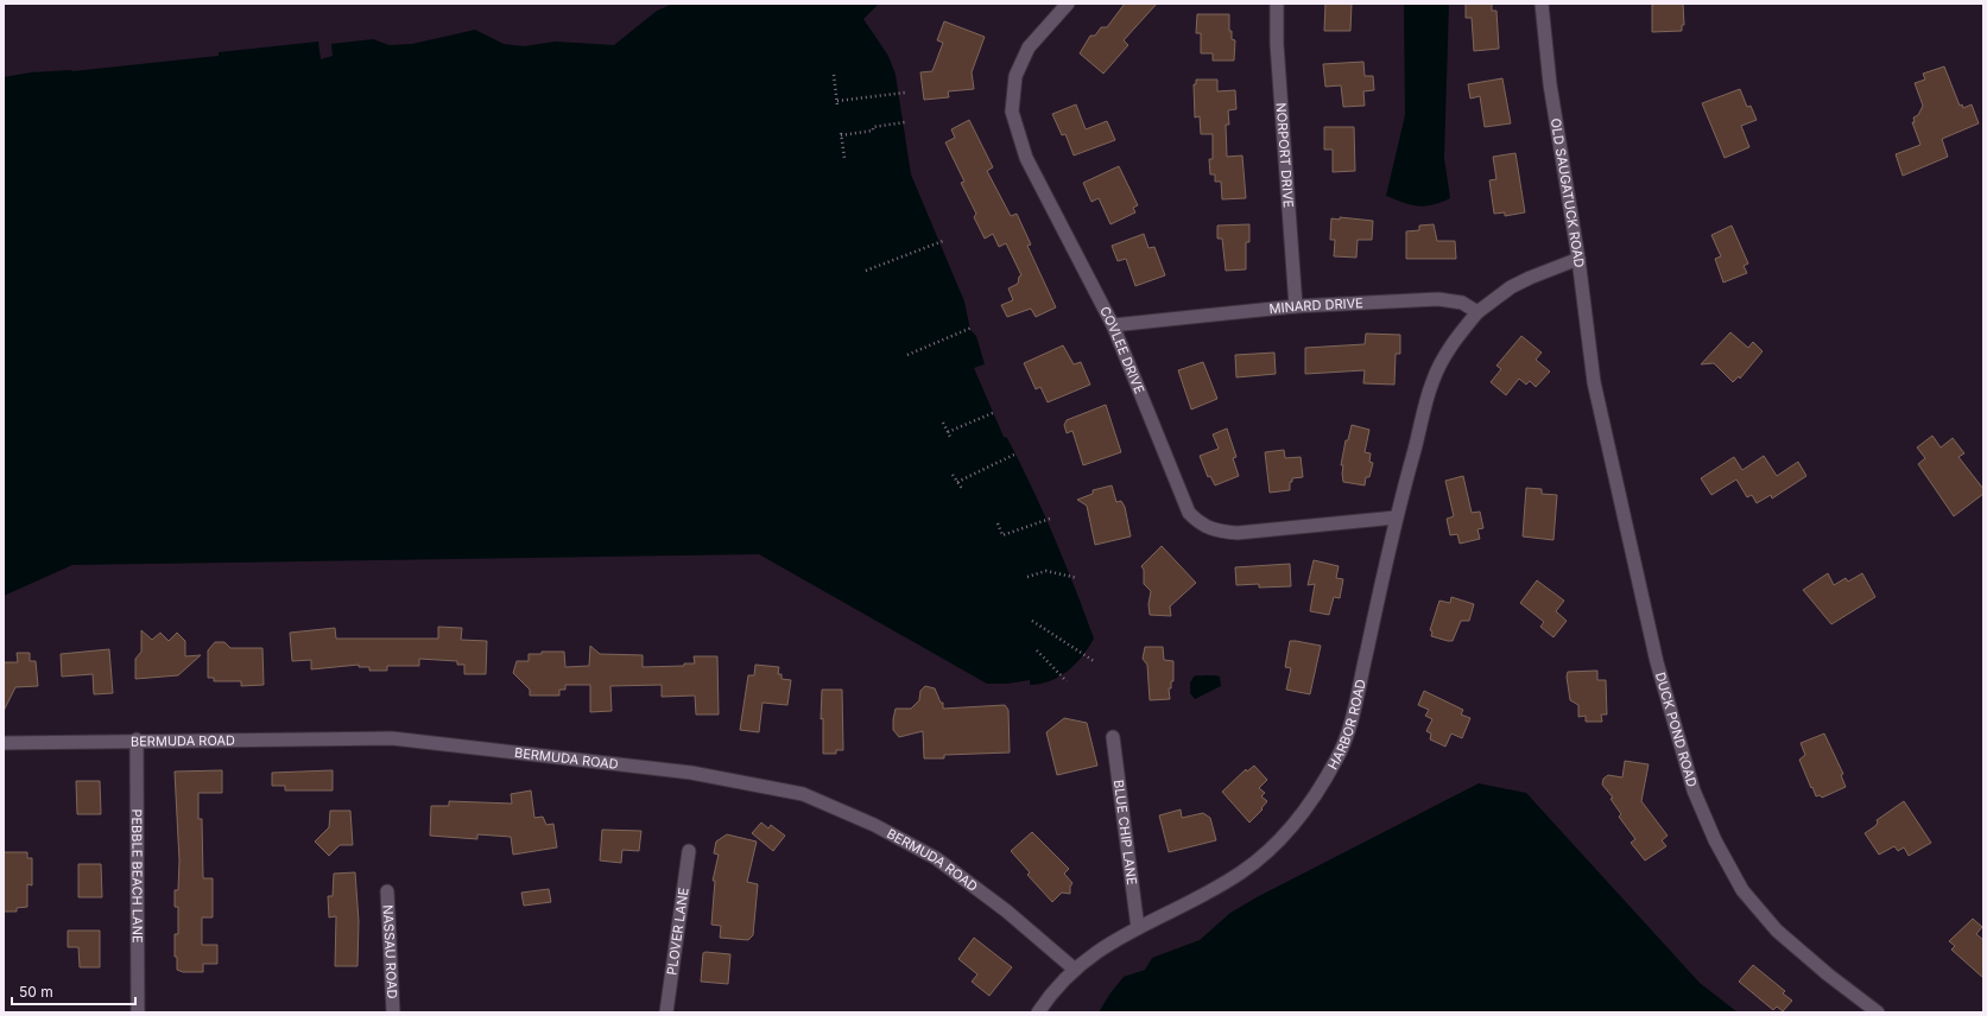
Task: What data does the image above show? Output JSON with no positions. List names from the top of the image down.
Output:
{
  "streets": {
    "street": [
      "NORPORT DRIVE",
      "OLD SAUGATUCK ROAD",
      "MINARD DRIVE",
      "COVLEE DRIVE",
      "HARBOR ROAD",
      "DUCK POND ROAD",
      "BERMUDA ROAD",
      "BLUE CHIP LANE",
      "PEBBLE BEACH LANE",
      "PLOVER LANE",
      "NASSAU ROAD"
    ]
  },
  "crossings": [
    ["NORPORT DRIVE", "MINARD DRIVE"],
    ["OLD SAUGATUCK ROAD", "DUCK POND ROAD"],
    ["MINARD DRIVE", "COVLEE DRIVE"],
    ["MINARD DRIVE", "HARBOR ROAD"],
    ["COVLEE DRIVE", "HARBOR ROAD"],
    ["HARBOR ROAD", "BERMUDA ROAD"],
    ["HARBOR ROAD", "BLUE CHIP LANE"],
    ["BERMUDA ROAD", "PEBBLE BEACH LANE"]
  ],
  "scale_bar": "50 m"
}
